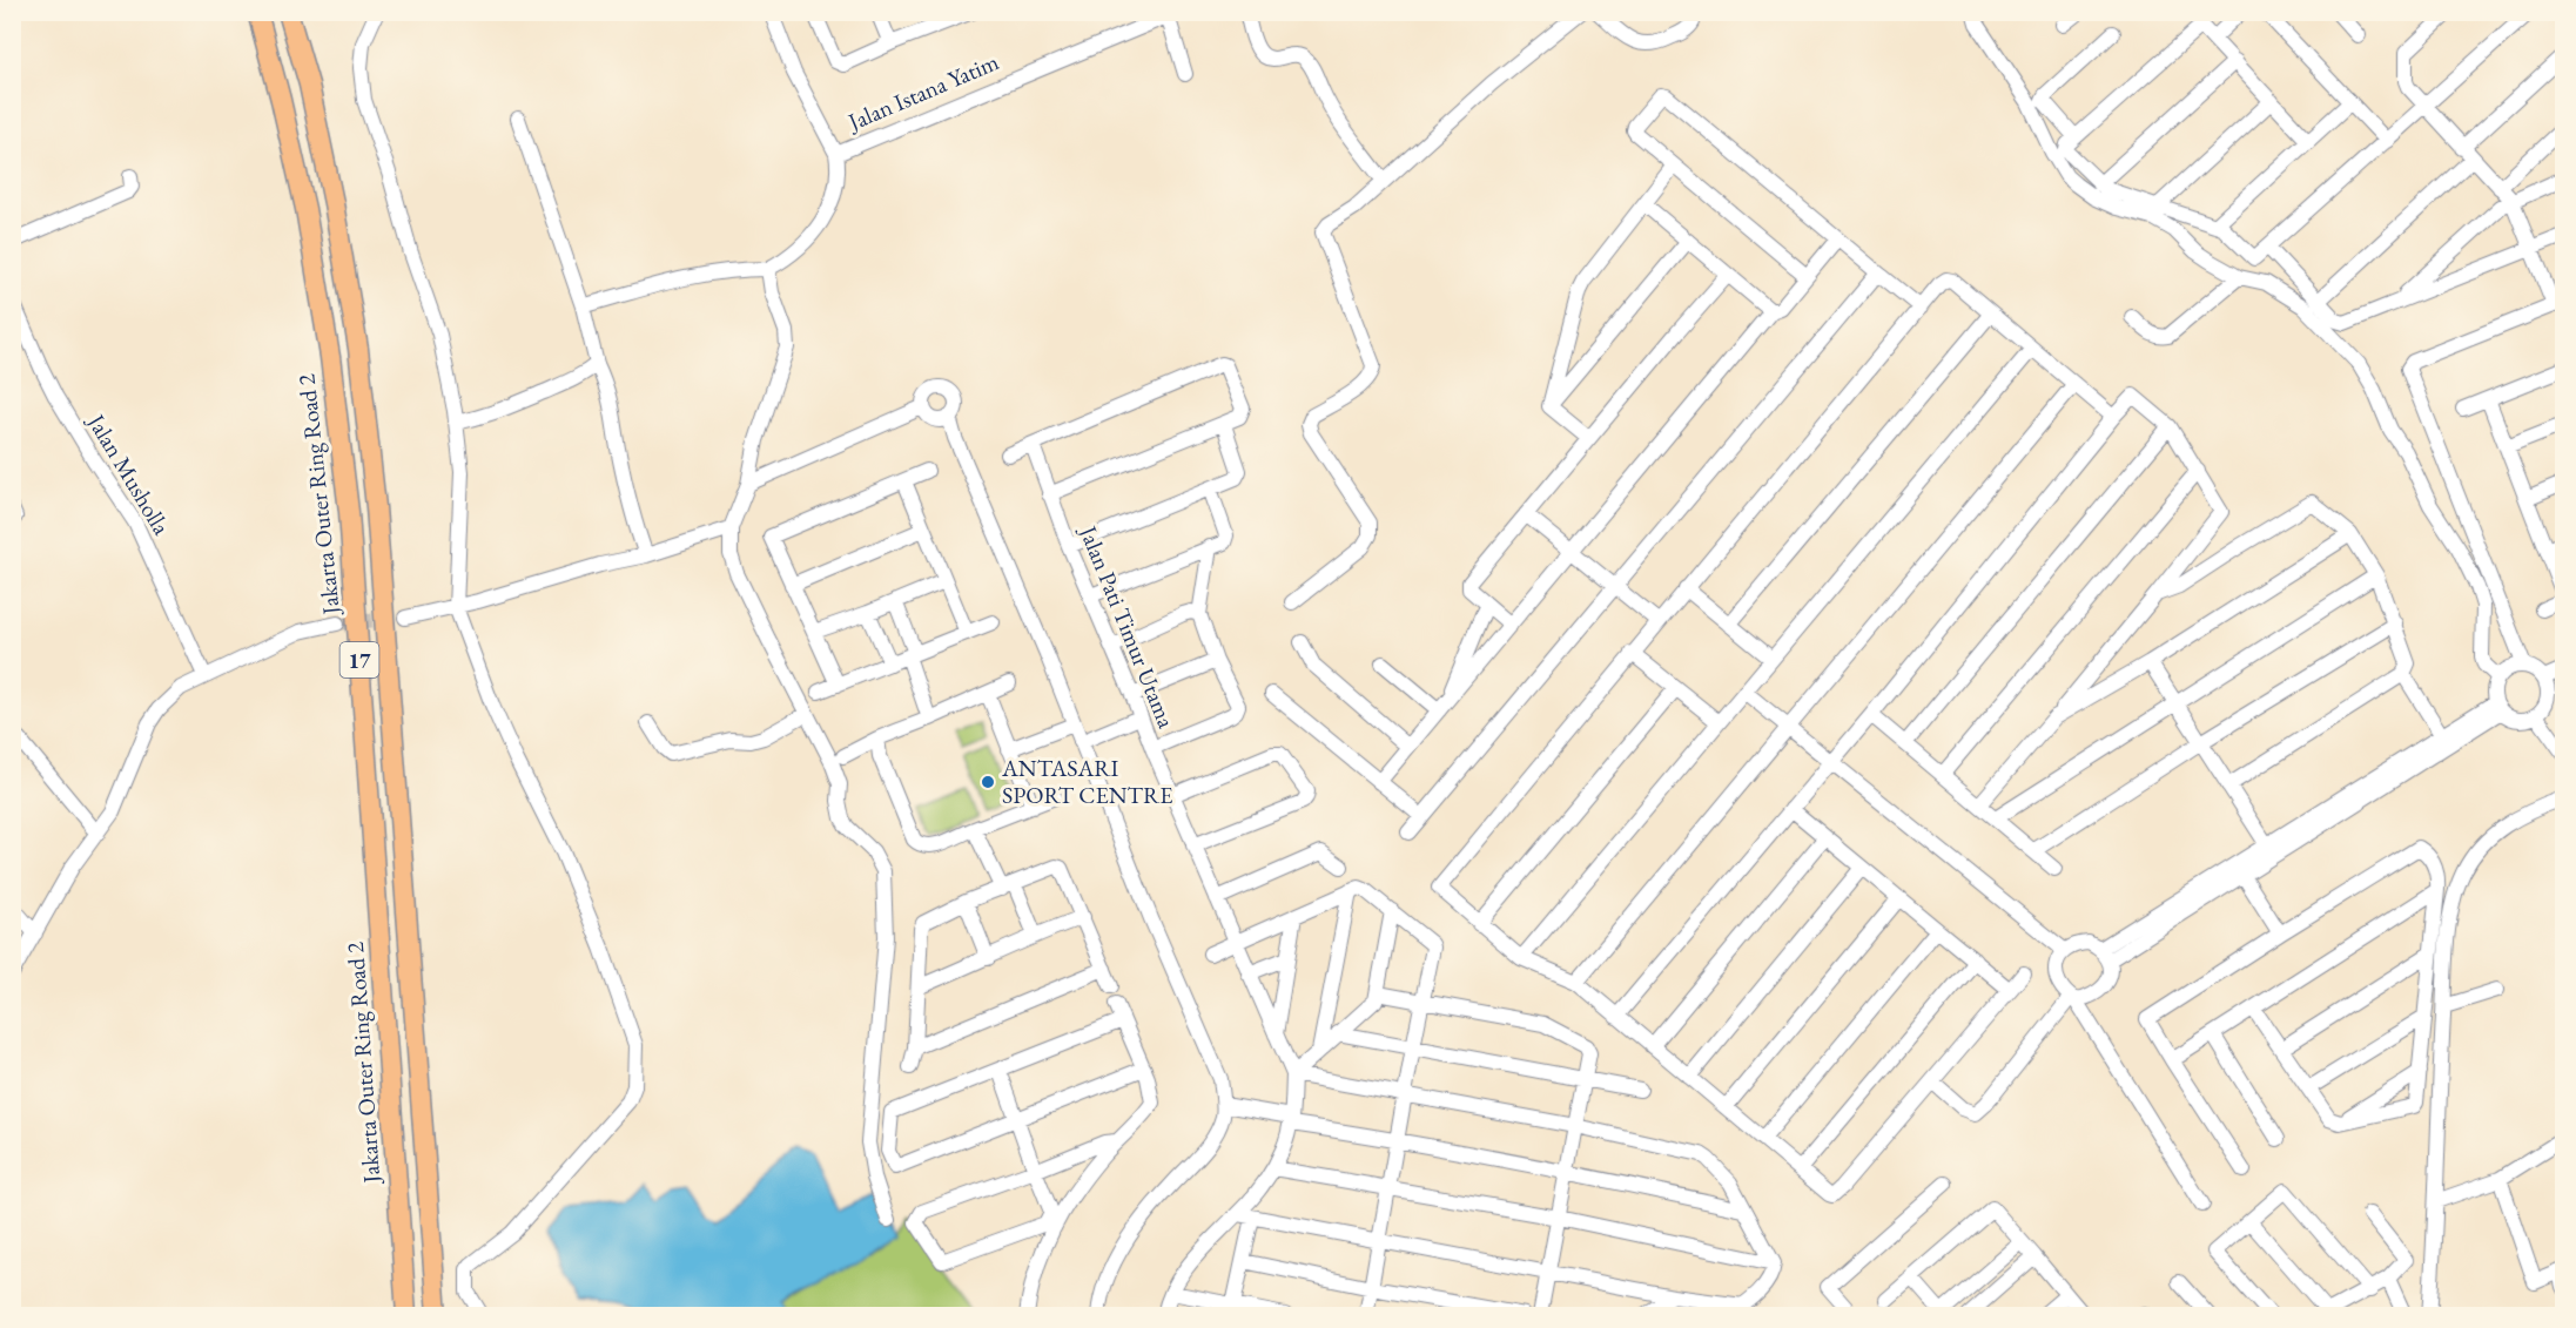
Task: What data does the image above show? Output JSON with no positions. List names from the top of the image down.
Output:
{
  "streets": {
    "highway": ["Jakarta Outer Ring Road 2", "17"],
    "street": ["Jalan Istana Yatim", "Jalan Musholla", "Jalan Pati Timur Utama"]
  },
  "places": ["ANTASARI SPORT CENTRE"]
}
